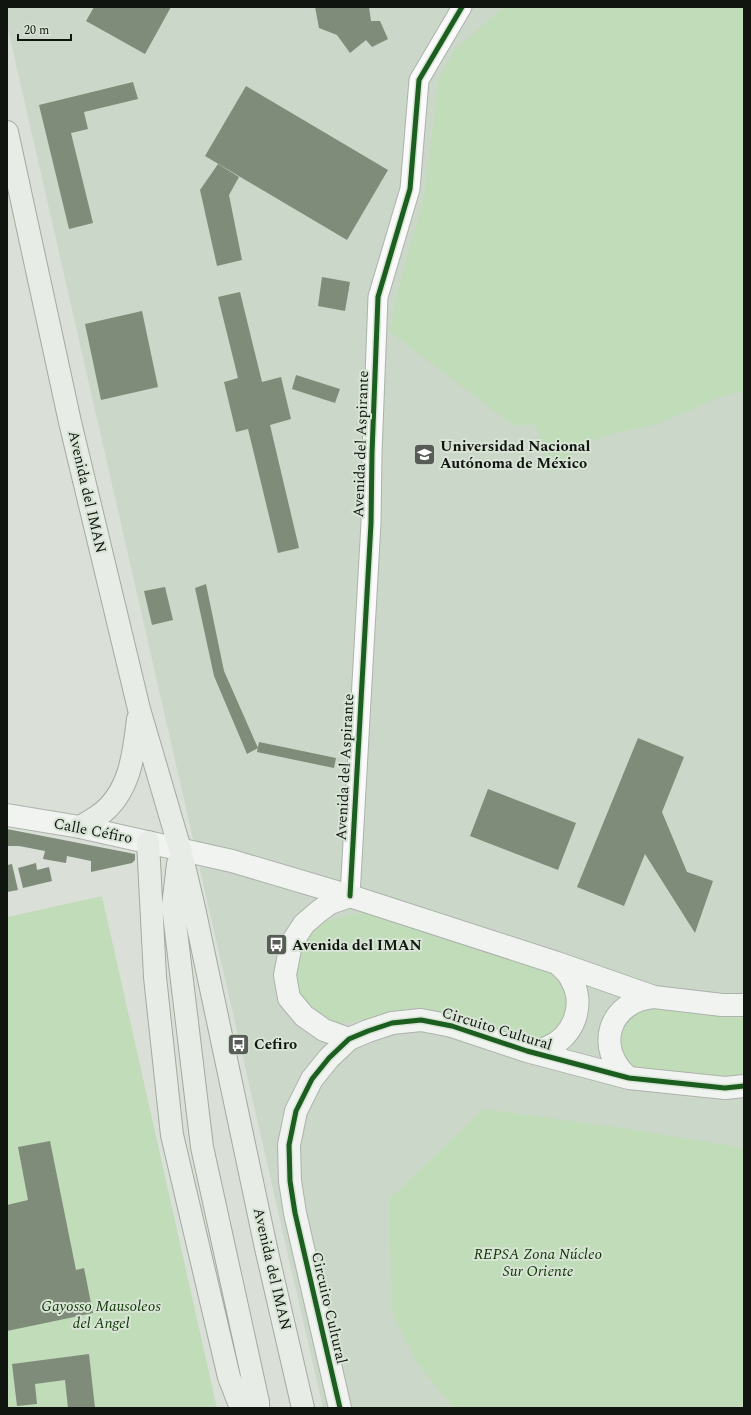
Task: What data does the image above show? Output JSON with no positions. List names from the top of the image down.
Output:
{
  "streets": {
    "main road": ["Avenida del IMAN"],
    "street": ["Avenida del Aspirante", "Calle Céfiro", "Circuito Cultural"]
  },
  "crossings": [
    ["Avenida del IMAN", "Calle Céfiro"]
  ],
  "parks": ["REPSA Zona Núcleo Sur Oriente", "Gayosso Mausoleos del Angel"],
  "places": {
    "school or university": ["Universidad Nacional Autónoma de México"],
    "bus stop": ["Avenida del IMAN", "Cefiro"]
  },
  "scale_bar": "20 m"
}
